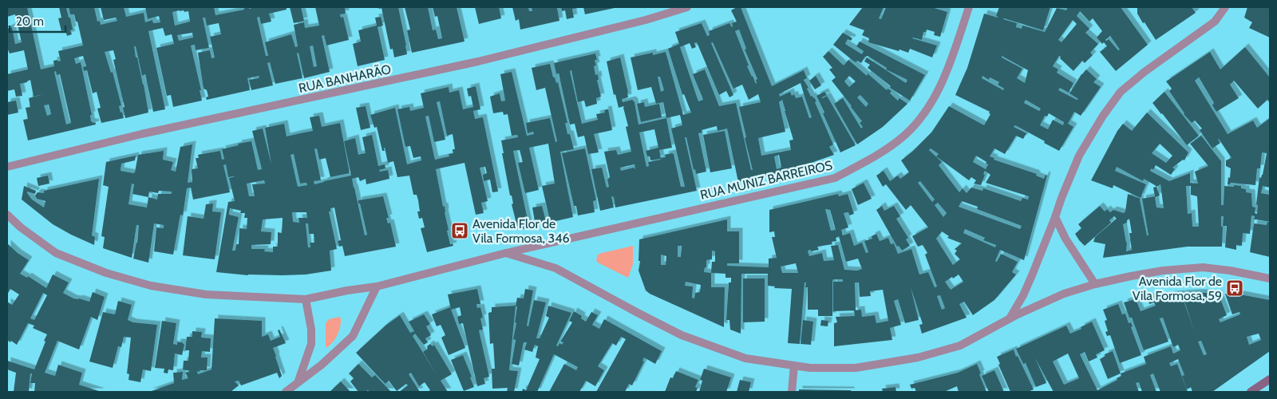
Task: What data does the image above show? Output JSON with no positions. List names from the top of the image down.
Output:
{
  "streets": {
    "street": ["RUA BANHARÃO", "RUA MUNIZ BARREIROS"]
  },
  "places": {
    "bus stop": ["Avenida Flor de Vila Formosa, 346", "Avenida Flor de Vila Formosa, 59"]
  },
  "scale_bar": "20 m"
}
